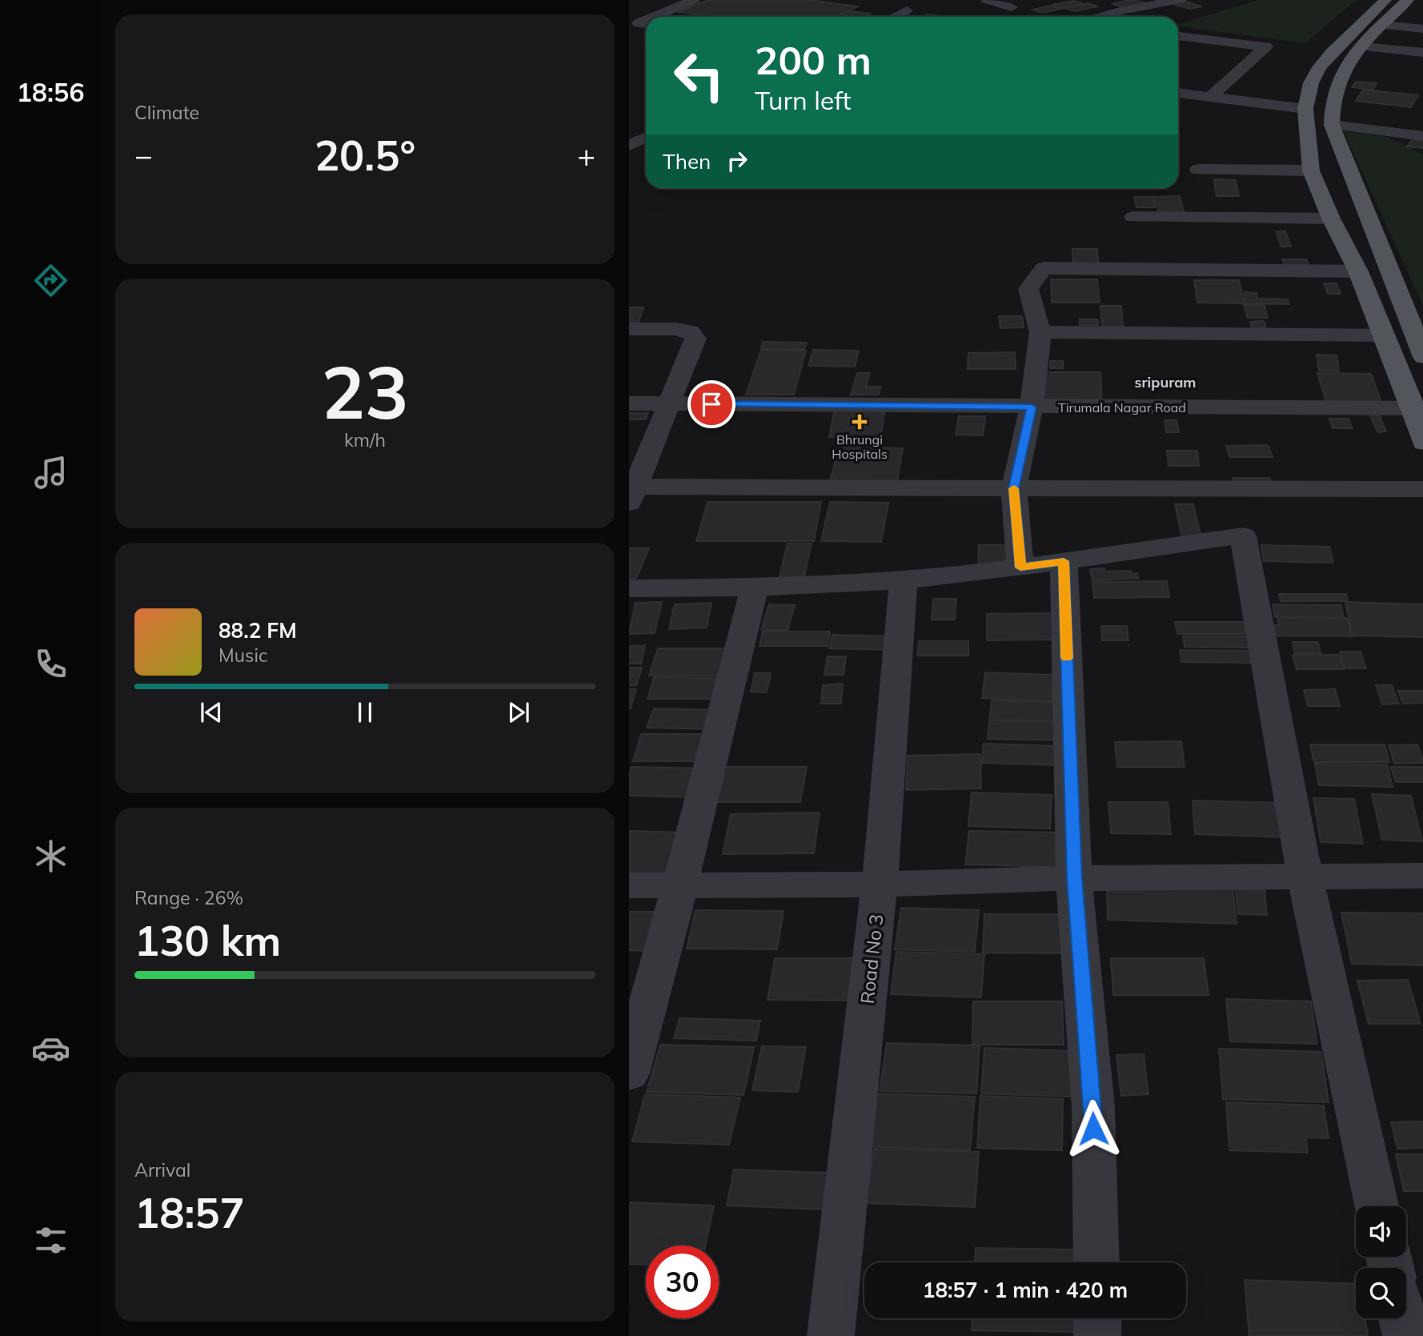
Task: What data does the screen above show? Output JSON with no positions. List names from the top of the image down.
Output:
{
  "streets": {
    "street": ["Tirumala Nagar Road", "Road No 3"]
  },
  "districts": ["sripuram"],
  "places": {
    "health": ["Bhrungi Hospitals"]
  },
  "page": {
    "tabs": "18:56",
    "tile": [
      "Climate",
      ["23", "km/h"],
      ["Range · 26%", "130 km"],
      ["Arrival", "18:57"]
    ],
    "turn": ["200 m", "Turn left"],
    "heat": ["−", "20.5°", "+"],
    "then": "Then",
    "song": ["88.2 FM", "Music"],
    "limit": "30",
    "trip": "18:57 · 1 min · 420 m"
  }
}
